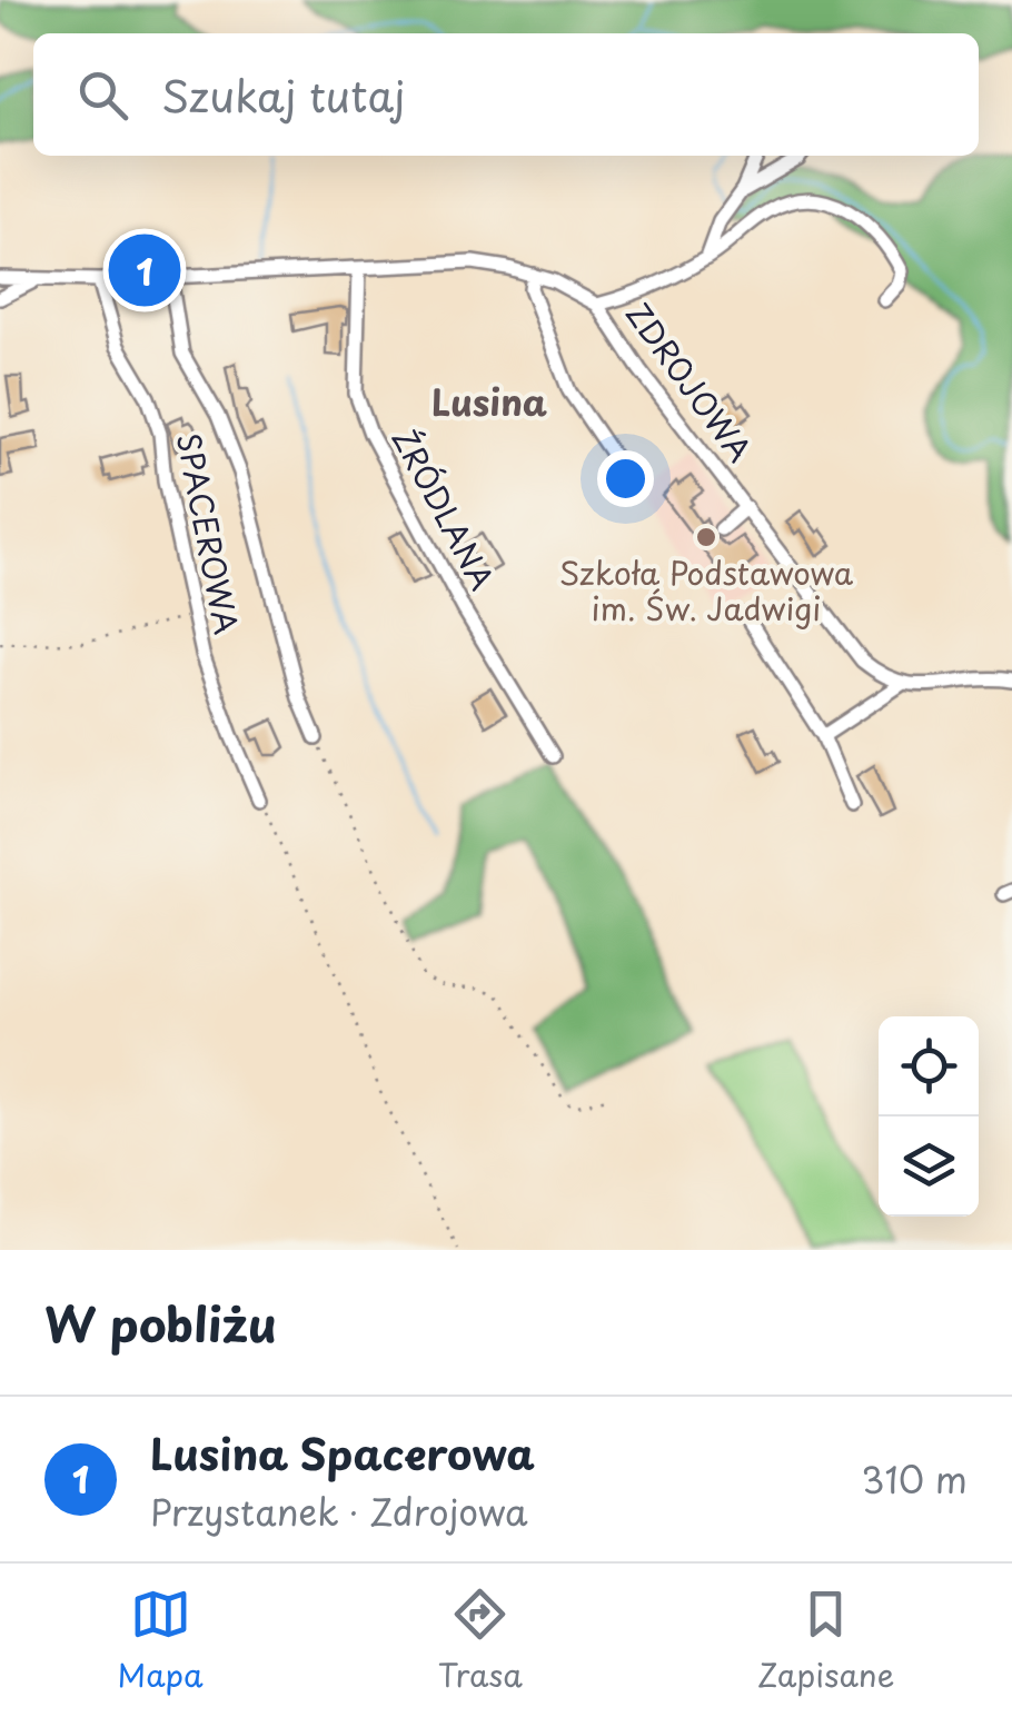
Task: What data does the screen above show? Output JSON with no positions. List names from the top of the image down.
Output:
{
  "streets": {
    "street": ["ZDROJOWA", "ŹRÓDLANA", "SPACEROWA"]
  },
  "crossings": [
    ["ZDROJOWA", "ŹRÓDLANA"],
    ["ZDROJOWA", "SPACEROWA"]
  ],
  "districts": ["Lusina"],
  "places": ["Szkoła Podstawowa im. Św. Jadwigi"],
  "page": {
    "search": "Szukaj tutaj",
    "pins": "1",
    "heading": "W pobliżu",
    "list": [
      {
        "mark": "1",
        "name": "Lusina Spacerowa",
        "note": "Przystanek · Zdrojowa",
        "value": "310 m"
      }
    ],
    "nav": ["Mapa", "Trasa", "Zapisane"]
  }
}
